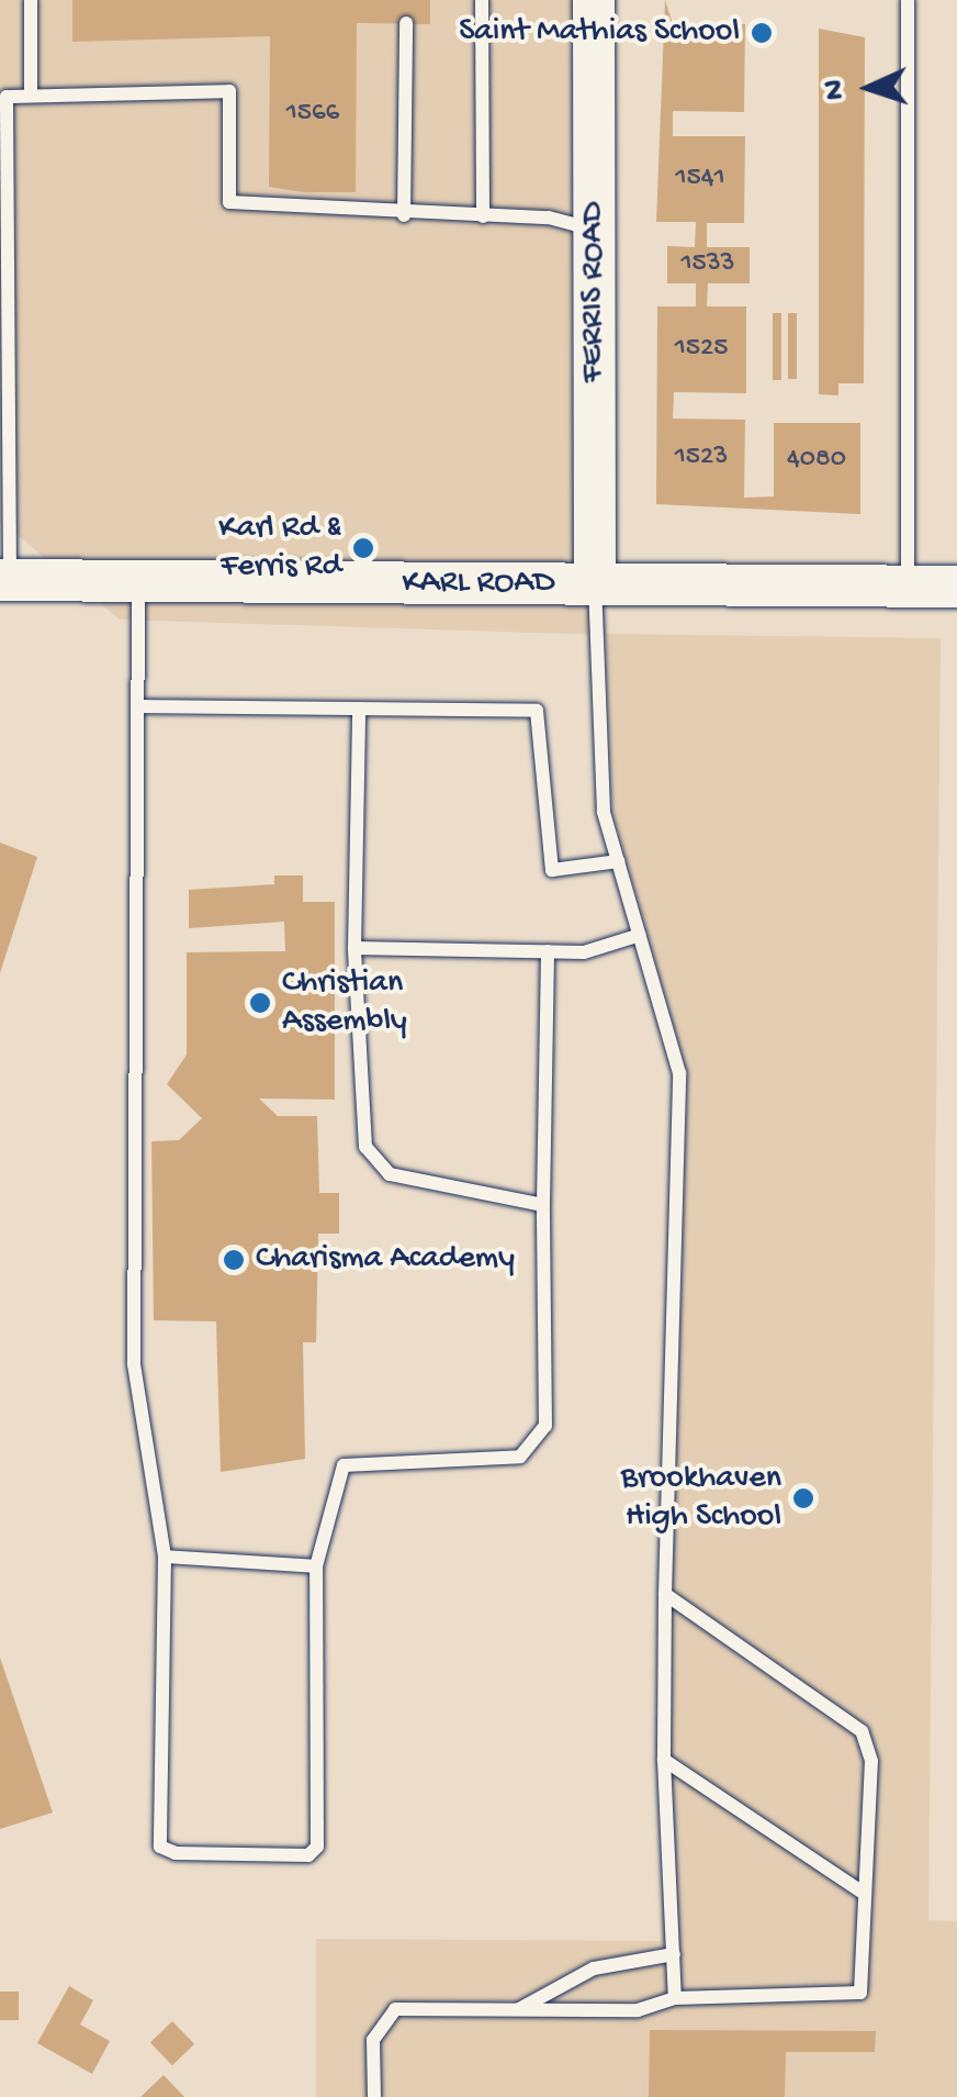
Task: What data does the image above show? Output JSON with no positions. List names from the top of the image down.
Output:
{
  "streets": {
    "main road": ["FERRIS ROAD", "KARL ROAD"]
  },
  "crossings": [
    ["FERRIS ROAD", "KARL ROAD"]
  ],
  "places": [
    "Saint Mathias School",
    "Karl Rd & Ferris Rd",
    "Christian Assembly",
    "Charisma Academy",
    "Brookhaven High School"
  ],
  "house_numbers": [
    "1566",
    "1541",
    "1533",
    "1525",
    "1523",
    "4080"
  ],
  "north": "left"
}
